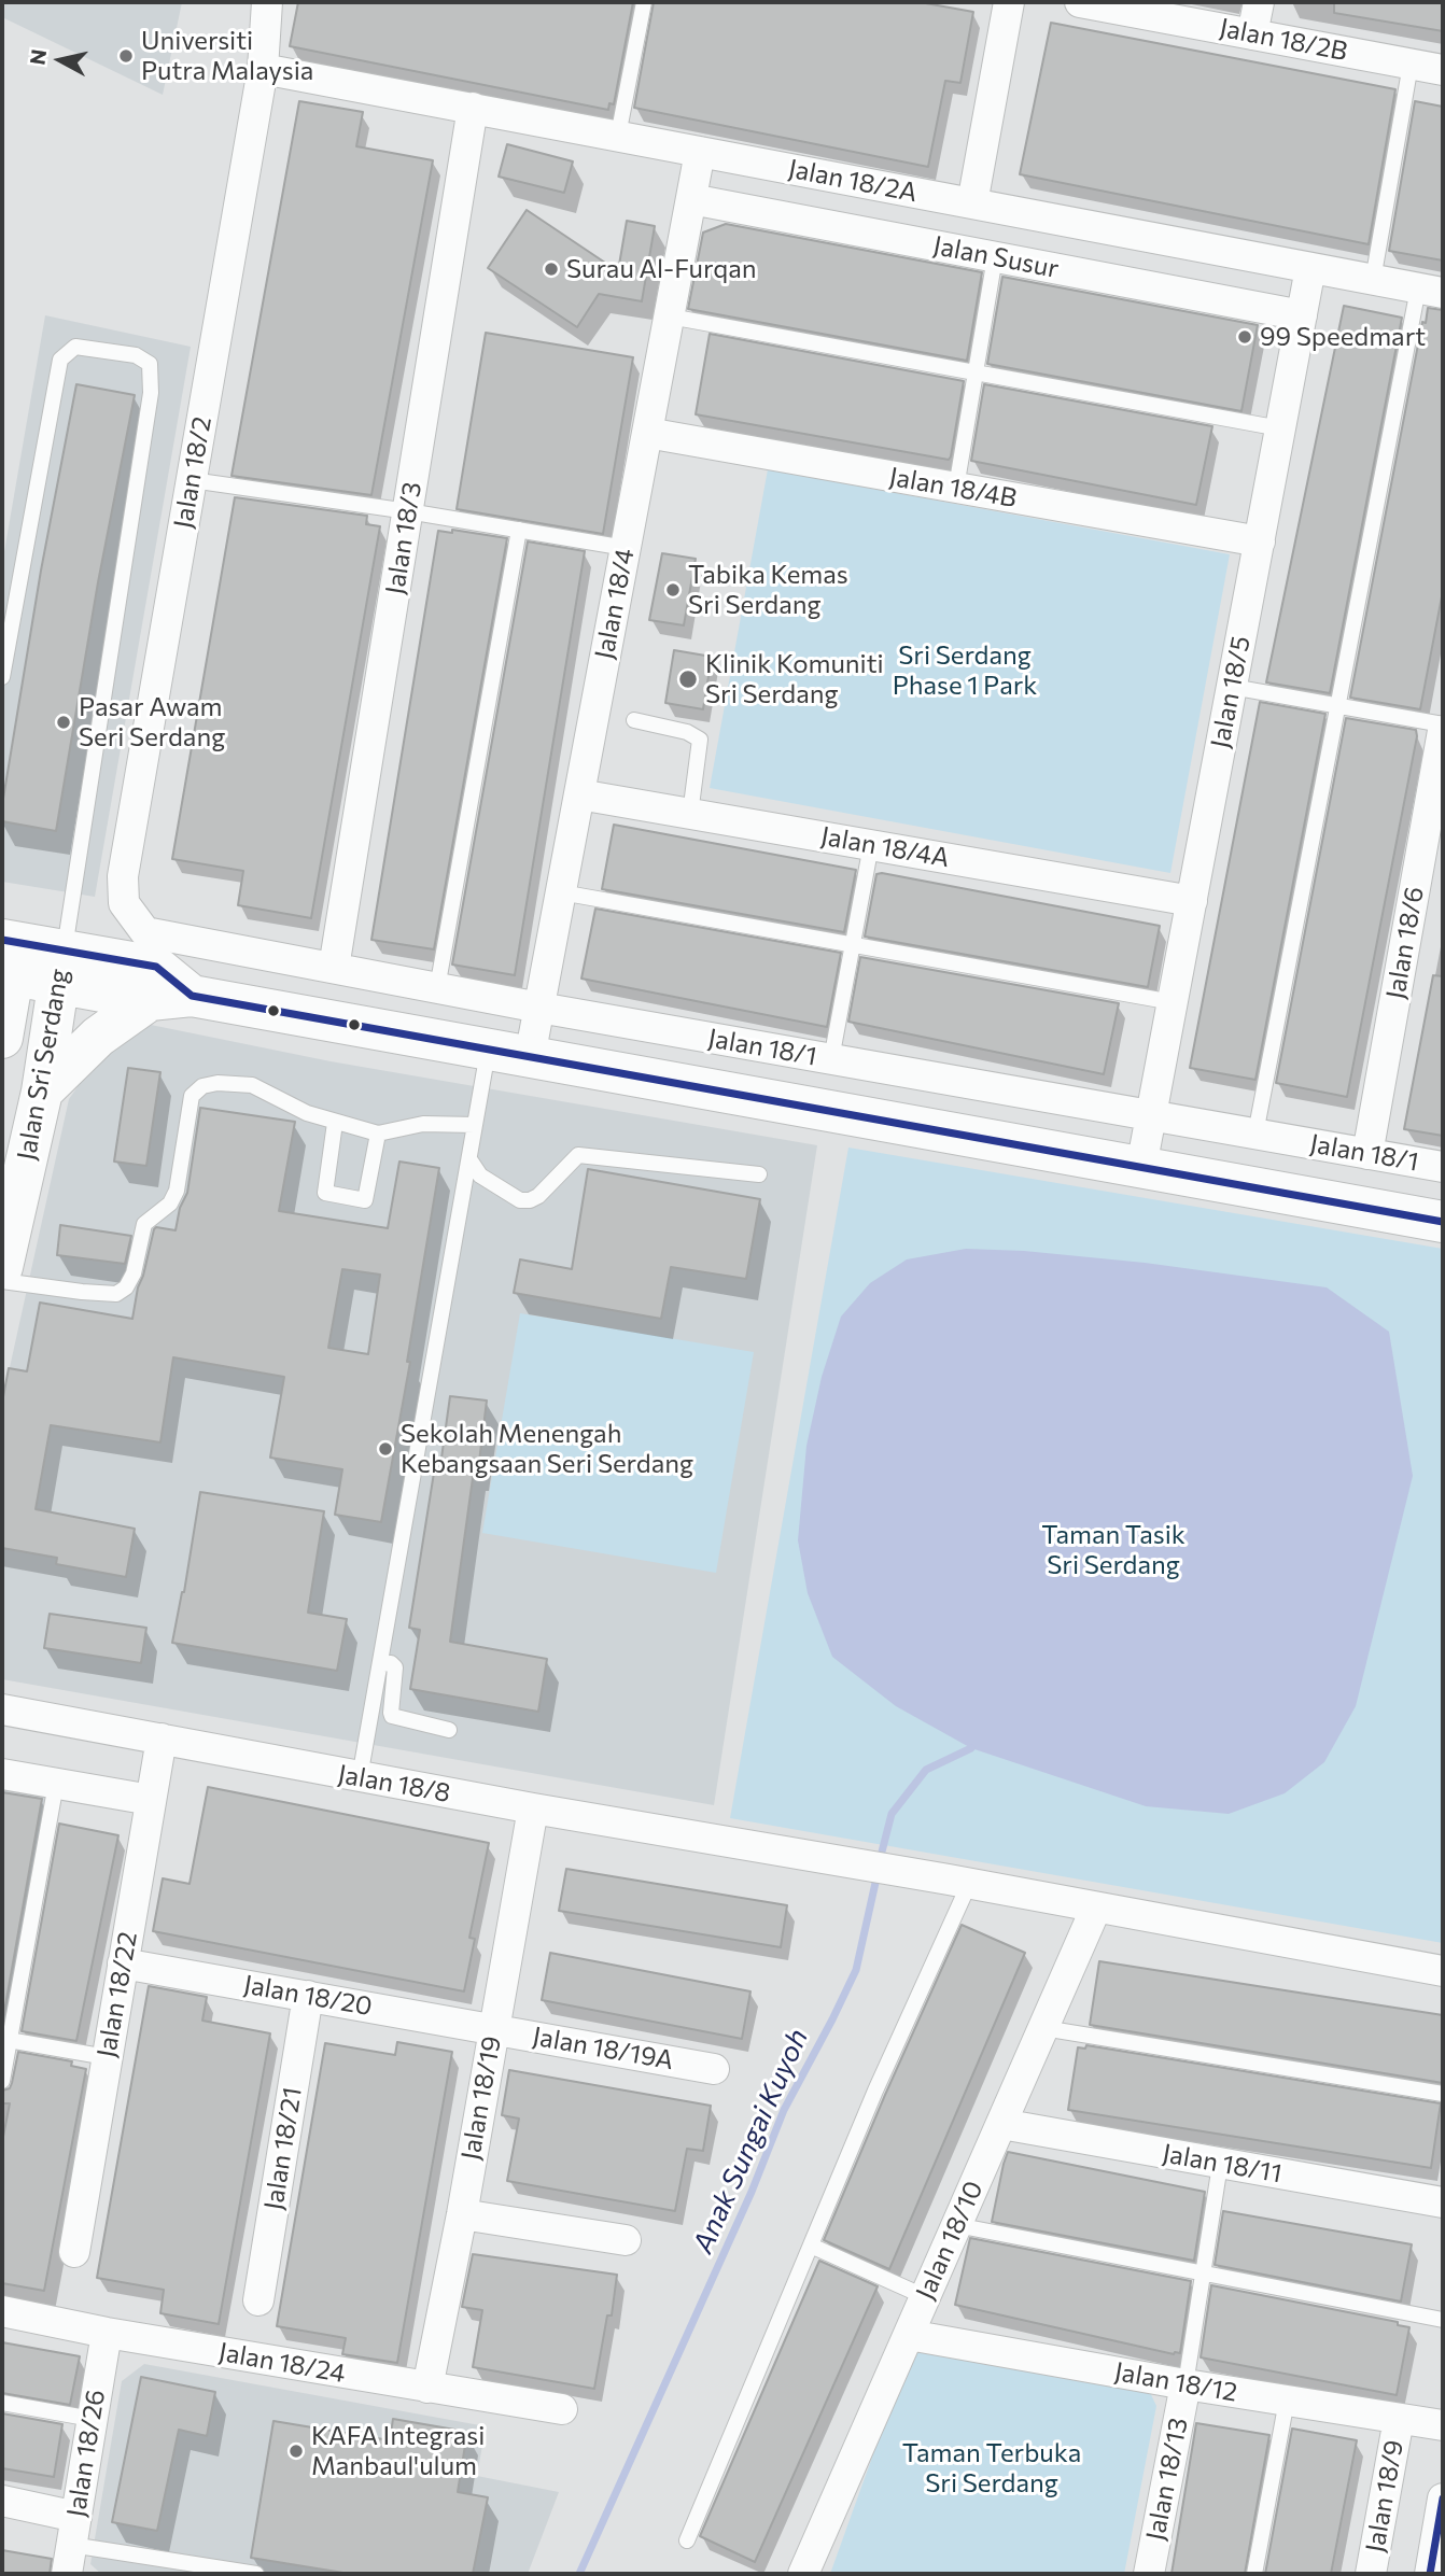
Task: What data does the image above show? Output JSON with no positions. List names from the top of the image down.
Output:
{
  "streets": {
    "street": [
      "Jalan 18/2B",
      "Jalan 18/2A",
      "Jalan Susur",
      "Jalan 18/2",
      "Jalan 18/4B",
      "Jalan 18/3",
      "Jalan 18/4",
      "Jalan 18/5",
      "Jalan 18/4A",
      "Jalan 18/6",
      "Jalan 18/1",
      "Jalan Sri Serdang",
      "Jalan 18/8",
      "Jalan 18/22",
      "Jalan 18/20",
      "Jalan 18/19A",
      "Jalan 18/19",
      "Jalan 18/21",
      "Jalan 18/11",
      "Jalan 18/10",
      "Jalan 18/24",
      "Jalan 18/12",
      "Jalan 18/26",
      "Jalan 18/13",
      "Jalan 18/9"
    ]
  },
  "crossings": [
    ["Jalan 18/2A", "Jalan 18/2"],
    ["Jalan 18/2A", "Jalan 18/3"],
    ["Jalan 18/2A", "Jalan 18/4"],
    ["Jalan 18/2A", "Jalan 18/5"],
    ["Jalan Susur", "Jalan 18/4"],
    ["Jalan Susur", "Jalan 18/5"],
    ["Jalan 18/2", "Jalan 18/1"],
    ["Jalan 18/4B", "Jalan 18/4"],
    ["Jalan 18/4B", "Jalan 18/5"],
    ["Jalan 18/3", "Jalan 18/1"],
    ["Jalan 18/4", "Jalan 18/4A"],
    ["Jalan 18/4", "Jalan 18/1"],
    ["Jalan 18/5", "Jalan 18/4A"],
    ["Jalan 18/5", "Jalan 18/1"],
    ["Jalan 18/6", "Jalan 18/1"],
    ["Jalan 18/8", "Jalan 18/22"],
    ["Jalan 18/8", "Jalan 18/19"],
    ["Jalan 18/8", "Jalan 18/10"],
    ["Jalan 18/22", "Jalan 18/20"],
    ["Jalan 18/20", "Jalan 18/19A"],
    ["Jalan 18/20", "Jalan 18/19"],
    ["Jalan 18/20", "Jalan 18/21"],
    ["Jalan 18/19A", "Jalan 18/19"],
    ["Jalan 18/19", "Jalan 18/24"],
    ["Jalan 18/11", "Jalan 18/10"],
    ["Jalan 18/10", "Jalan 18/12"],
    ["Jalan 18/24", "Jalan 18/26"],
    ["Jalan 18/12", "Jalan 18/13"],
    ["Jalan 18/12", "Jalan 18/9"]
  ],
  "water": ["Anak Sungai Kuyoh"],
  "parks": ["Sri Serdang Phase 1 Park", "Taman Tasik Sri Serdang", "Taman Terbuka Sri Serdang"],
  "places": [
    "Universiti Putra Malaysia",
    "Surau Al-Furqan",
    "99 Speedmart",
    "Tabika Kemas Sri Serdang",
    "Klinik Komuniti Sri Serdang",
    "Pasar Awam Seri Serdang",
    "Sekolah Menengah Kebangsaan Seri Serdang",
    "KAFA Integrasi Manbaul'ulum"
  ],
  "north": "left"
}
